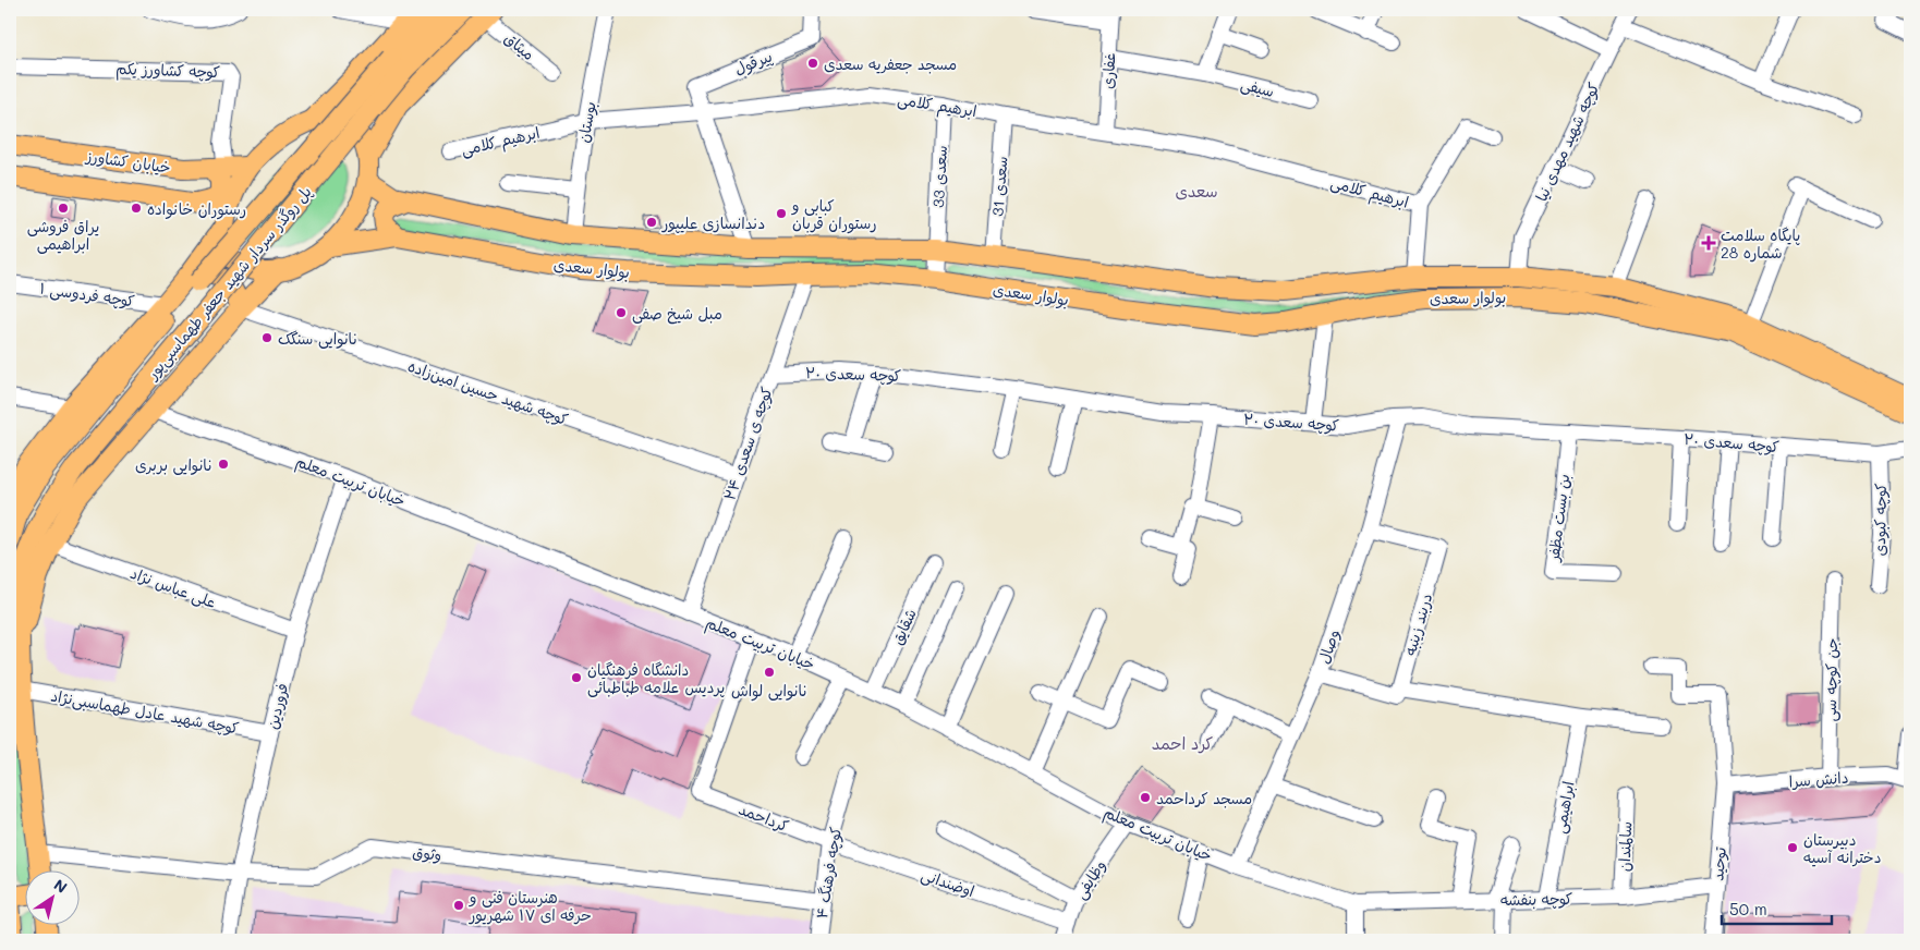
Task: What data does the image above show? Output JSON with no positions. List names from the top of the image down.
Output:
{
  "streets": {
    "main road": ["خیابان کشاورز", "بولوار سعدی", "پل روگذر سردار شهید جعفر طهماسبی‌پور"],
    "street": [
      "میثاق",
      "پیرقول",
      "کوچه کشاورز یکم",
      "غفاری",
      "سیفی",
      "ابرهیم کلامی",
      "بوستان",
      "کوچه شهید مهدی نیا",
      "سعدی 33",
      "سعدی 31",
      "کوچه فردوسی ۱",
      "کوچه سعدی ۲۰",
      "کوچه شهید حسین امین‌زاده",
      "کوچه ی سعدی ۲۴",
      "خیابان تربیت معلم",
      "بن بست مظفر",
      "کوچه کبودی",
      "علی عباس نژاد",
      "دربند زینبه",
      "شقایق",
      "وصال",
      "جن کوچه سی",
      "فروردین",
      "کوچه شهید عادل طهماسبی‌نژاد",
      "دانش سرا",
      "ابراهیمی",
      "کرداحمد",
      "سالمندان",
      "وثوق",
      "توحید",
      "کوچه فرهنگ ۴",
      "وظایفی",
      "اوضندانی",
      "کوچه بنفشه"
    ]
  },
  "crossings": [
    ["پیرقول", "ابرهیم کلامی"],
    ["کوچه کشاورز یکم", "خیابان کشاورز"],
    ["غفاری", "سیفی"],
    ["غفاری", "ابرهیم کلامی"],
    ["ابرهیم کلامی", "بوستان"],
    ["ابرهیم کلامی", "سعدی 33"],
    ["ابرهیم کلامی", "سعدی 31"],
    ["بوستان", "بولوار سعدی"],
    ["کوچه شهید مهدی نیا", "بولوار سعدی"],
    ["خیابان کشاورز", "بولوار سعدی"],
    ["سعدی 33", "بولوار سعدی"],
    ["سعدی 31", "بولوار سعدی"],
    ["بولوار سعدی", "کوچه ی سعدی ۲۴"],
    ["پل روگذر سردار شهید جعفر طهماسبی‌پور", "کوچه شهید عادل طهماسبی‌نژاد"],
    ["پل روگذر سردار شهید جعفر طهماسبی‌پور", "وثوق"],
    ["کوچه سعدی ۲۰", "کوچه ی سعدی ۲۴"],
    ["کوچه سعدی ۲۰", "بن بست مظفر"],
    ["کوچه سعدی ۲۰", "کوچه کبودی"],
    ["کوچه سعدی ۲۰", "وصال"],
    ["کوچه شهید حسین امین‌زاده", "کوچه ی سعدی ۲۴"],
    ["کوچه ی سعدی ۲۴", "خیابان تربیت معلم"],
    ["خیابان تربیت معلم", "شقایق"],
    ["خیابان تربیت معلم", "وصال"],
    ["خیابان تربیت معلم", "فروردین"],
    ["خیابان تربیت معلم", "کرداحمد"],
    ["خیابان تربیت معلم", "وظایفی"],
    ["خیابان تربیت معلم", "کوچه بنفشه"],
    ["علی عباس نژاد", "فروردین"],
    ["دربند زینبه", "وصال"],
    ["جن کوچه سی", "دانش سرا"],
    ["فروردین", "کوچه شهید عادل طهماسبی‌نژاد"],
    ["فروردین", "وثوق"],
    ["دانش سرا", "توحید"],
    ["ابراهیمی", "کوچه بنفشه"],
    ["کرداحمد", "کوچه فرهنگ ۴"],
    ["کرداحمد", "اوضندانی"],
    ["سالمندان", "کوچه بنفشه"],
    ["وثوق", "کوچه فرهنگ ۴"],
    ["توحید", "کوچه بنفشه"],
    ["کوچه فرهنگ ۴", "اوضندانی"],
    ["وظایفی", "اوضندانی"]
  ],
  "districts": ["سعدی", "کرد احمد"],
  "places": {
    "other": [
      "مسجد جعفریه سعدی",
      "یراق فروشی ابراهیمی",
      "رستوران خانواده",
      "کبابی و رستوران قربان",
      "دندانسازی علیپور",
      "مبل شیخ صفی",
      "نانوایی سنگک",
      "نانوایی بربری",
      "نانوایی لواش",
      "دانشگاه فرهنگیان پردیس علامه طباطبائی",
      "مسجد کرداحمد",
      "دبیرستان دخترانه آسیه",
      "هنرستان فنی و حرفه ای ۱۷ شهریور"
    ],
    "health": ["پایگاه سلامت شماره 28"]
  },
  "scale_bar": "50 m",
  "north": "top right"
}
